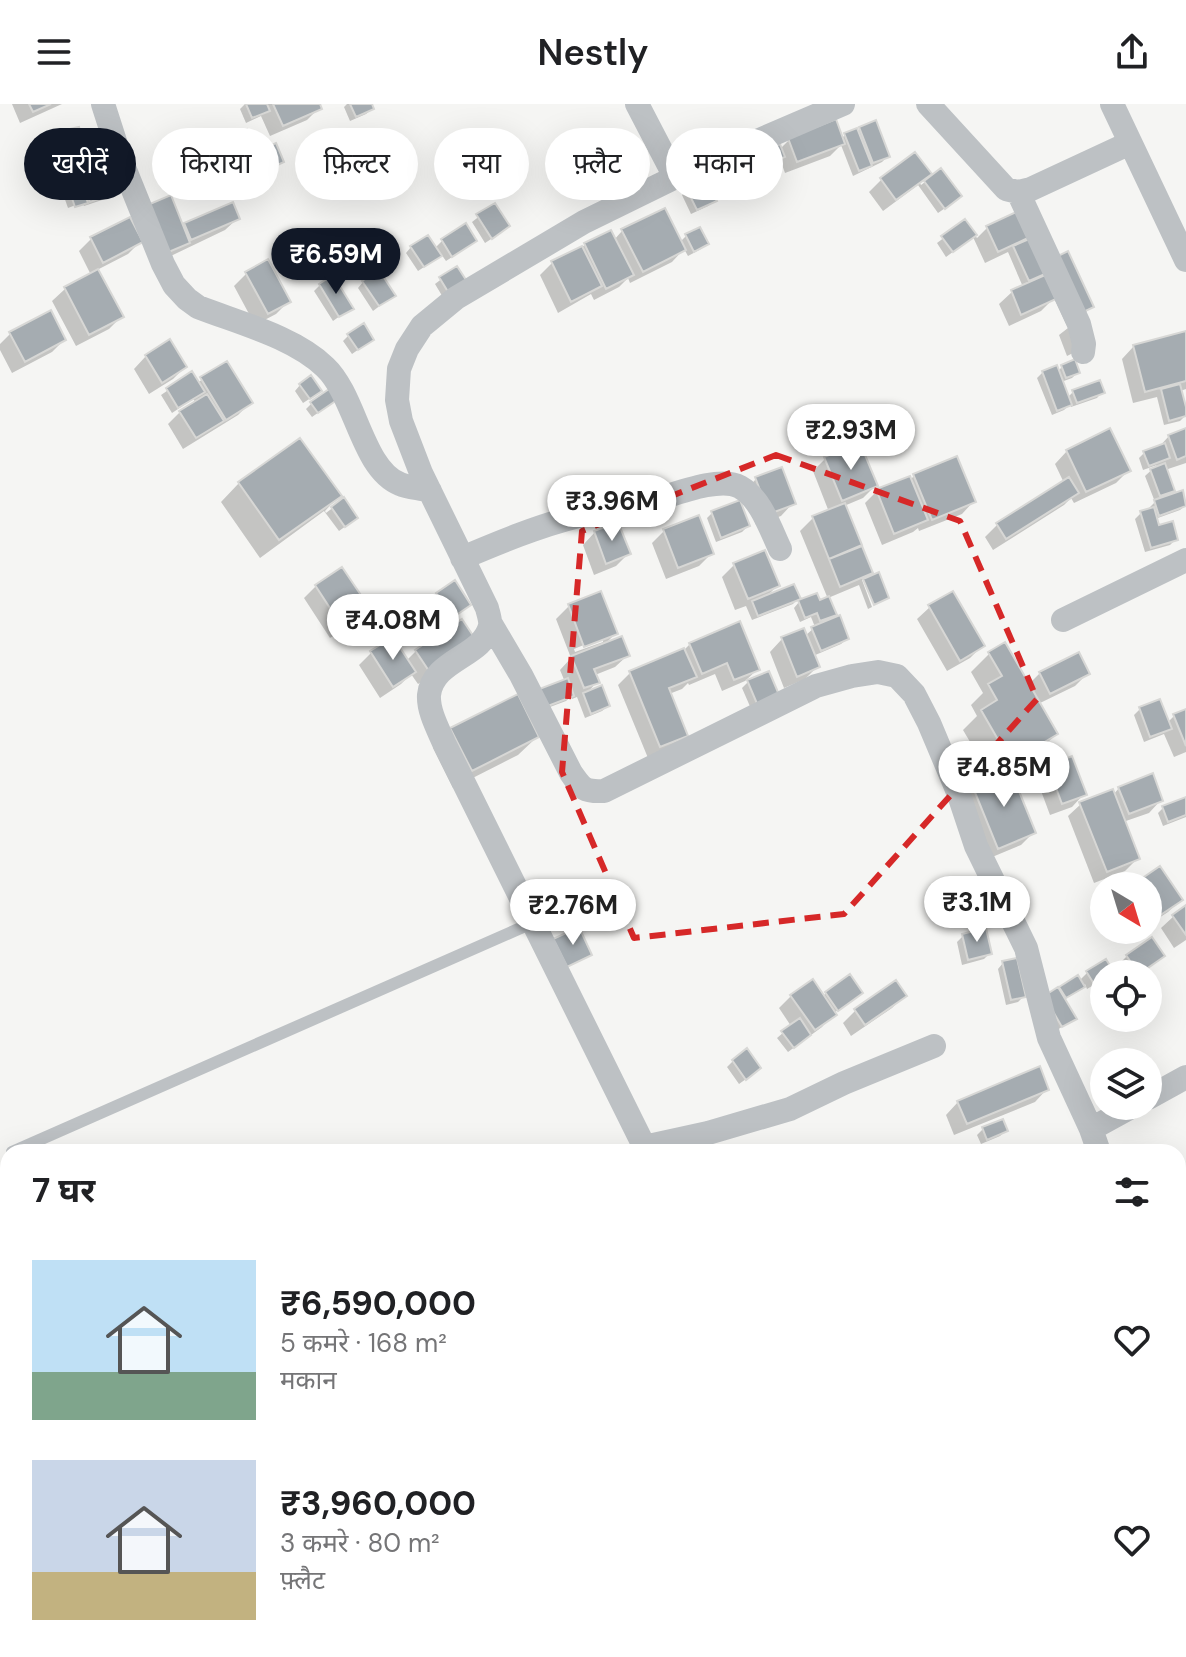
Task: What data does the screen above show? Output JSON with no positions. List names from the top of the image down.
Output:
{
  "north": "bottom right",
  "page": {
    "header": "Nestly",
    "chip": [
      "खरीदें",
      "किराया",
      "फ़िल्टर",
      "नया",
      "फ़्लैट",
      "मकान"
    ],
    "price": [
      "₹6.59M",
      "₹2.93M",
      "₹3.96M",
      "₹4.08M",
      "₹4.85M",
      "₹3.1M",
      "₹2.76M"
    ],
    "heading": "7 घर",
    "list": [
      {
        "name": "₹6,590,000",
        "note": "5 कमरे · 168 m² · मकान"
      },
      {
        "name": "₹3,960,000",
        "note": "3 कमरे · 80 m² · फ़्लैट"
      }
    ]
  }
}
